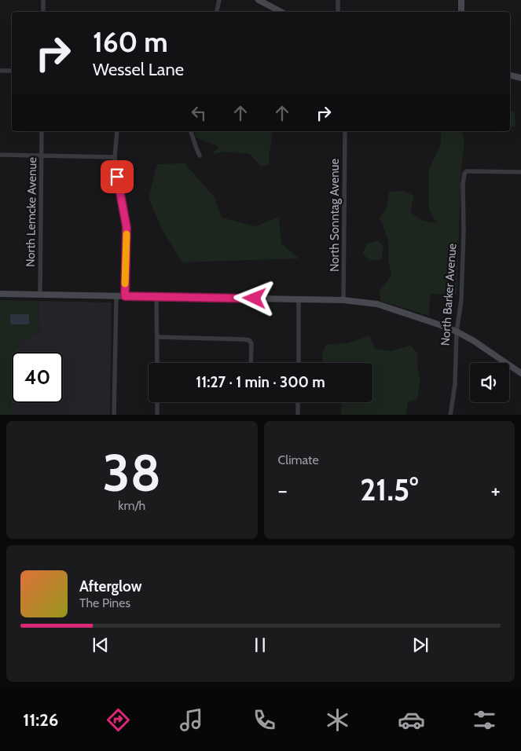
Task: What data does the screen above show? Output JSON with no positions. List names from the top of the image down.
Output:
{
  "streets": {
    "street": ["North Lemcke Avenue", "North Sonntag Avenue", "North Barker Avenue"]
  },
  "page": {
    "turn": ["160 m", "Wessel Lane"],
    "limit": "40",
    "trip": "11:27 · 1 min · 300 m",
    "tile": [
      ["38", "km/h"],
      "Climate"
    ],
    "heat": ["−", "21.5°", "+"],
    "song": ["Afterglow", "The Pines"],
    "tabs": "11:26"
  }
}
